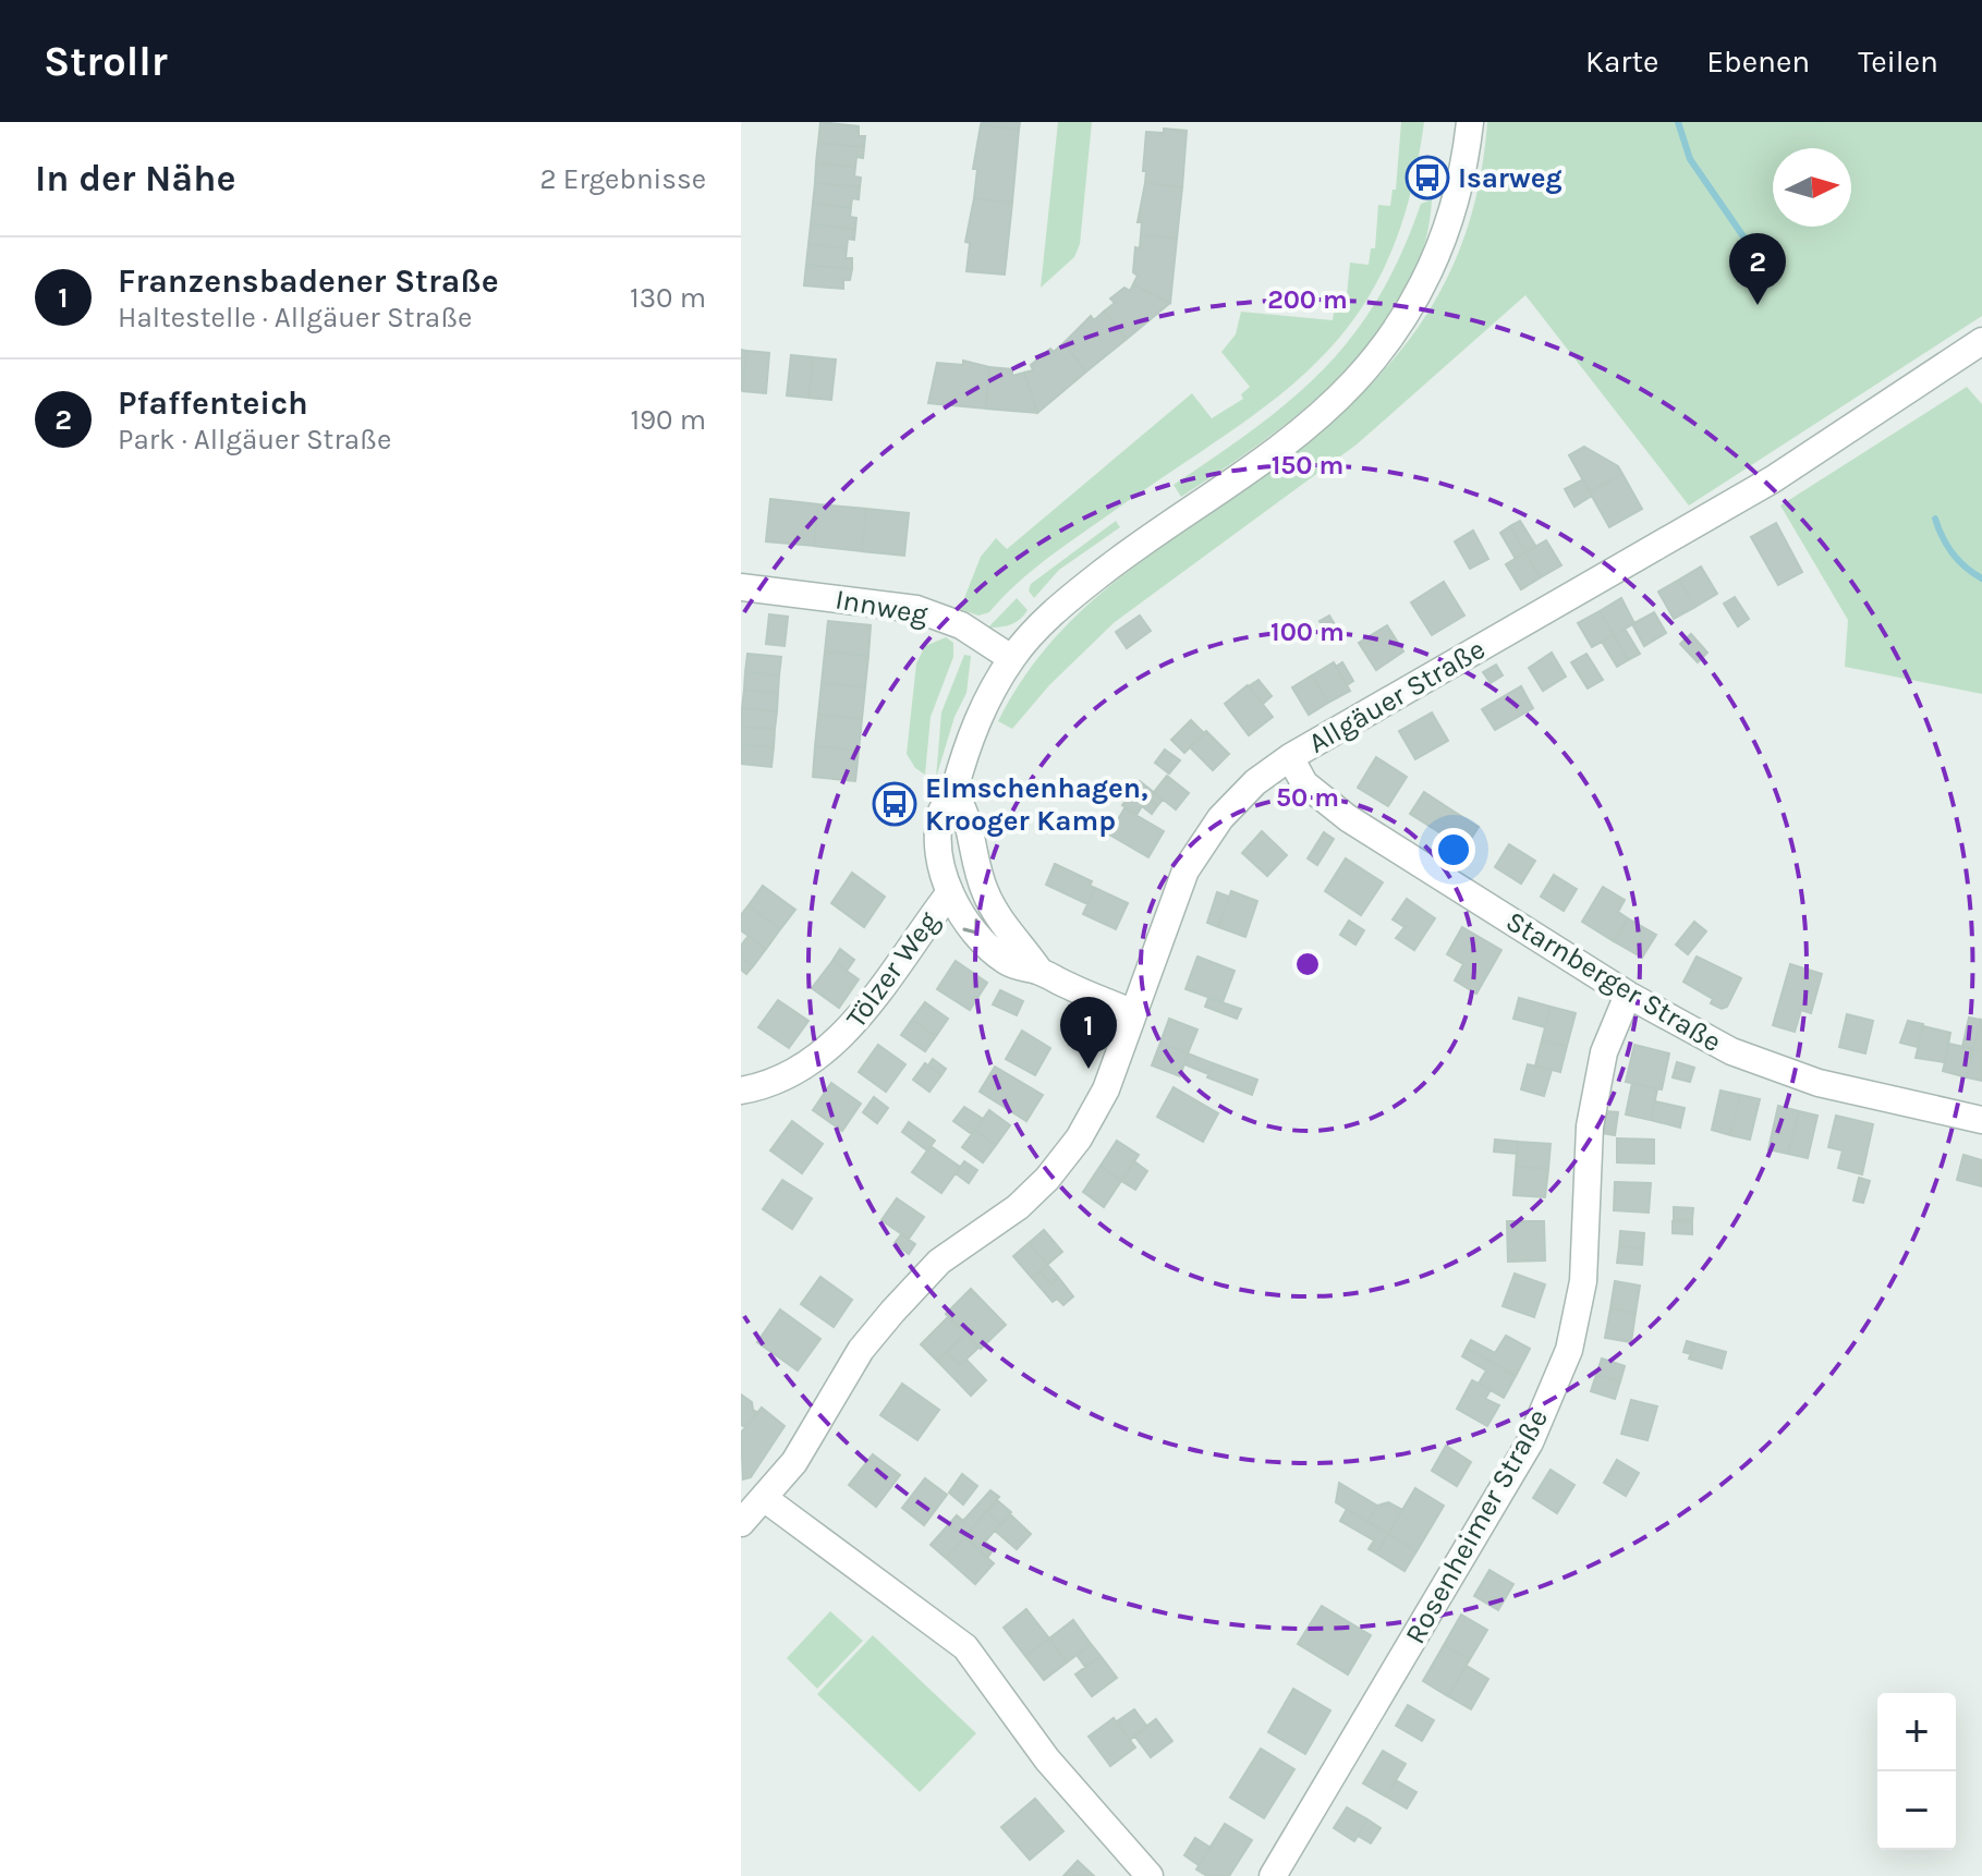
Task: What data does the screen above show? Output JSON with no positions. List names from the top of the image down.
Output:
{
  "streets": {
    "street": [
      "Innweg",
      "Allgäuer Straße",
      "Tölzer Weg",
      "Starnberger Straße",
      "Rosenheimer Straße"
    ]
  },
  "crossings": [
    ["Allgäuer Straße", "Starnberger Straße"],
    ["Starnberger Straße", "Rosenheimer Straße"]
  ],
  "places": {
    "bus stop": ["Isarweg", "Elmschenhagen, Krooger Kamp"]
  },
  "north": "right",
  "page": {
    "header": "Strollr",
    "nav": ["Karte", "Ebenen", "Teilen"],
    "heading": ["In der Nähe", "2 Ergebnisse"],
    "pins": ["2", "1"],
    "list": [
      {
        "mark": "1",
        "name": "Franzensbadener Straße",
        "note": "Haltestelle · Allgäuer Straße",
        "value": "130 m"
      },
      {
        "mark": "2",
        "name": "Pfaffenteich",
        "note": "Park · Allgäuer Straße",
        "value": "190 m"
      }
    ],
    "map_buttons": ["+", "−"]
  },
  "rings": [
    "200 m",
    "150 m",
    "100 m",
    "50 m"
  ]
}
